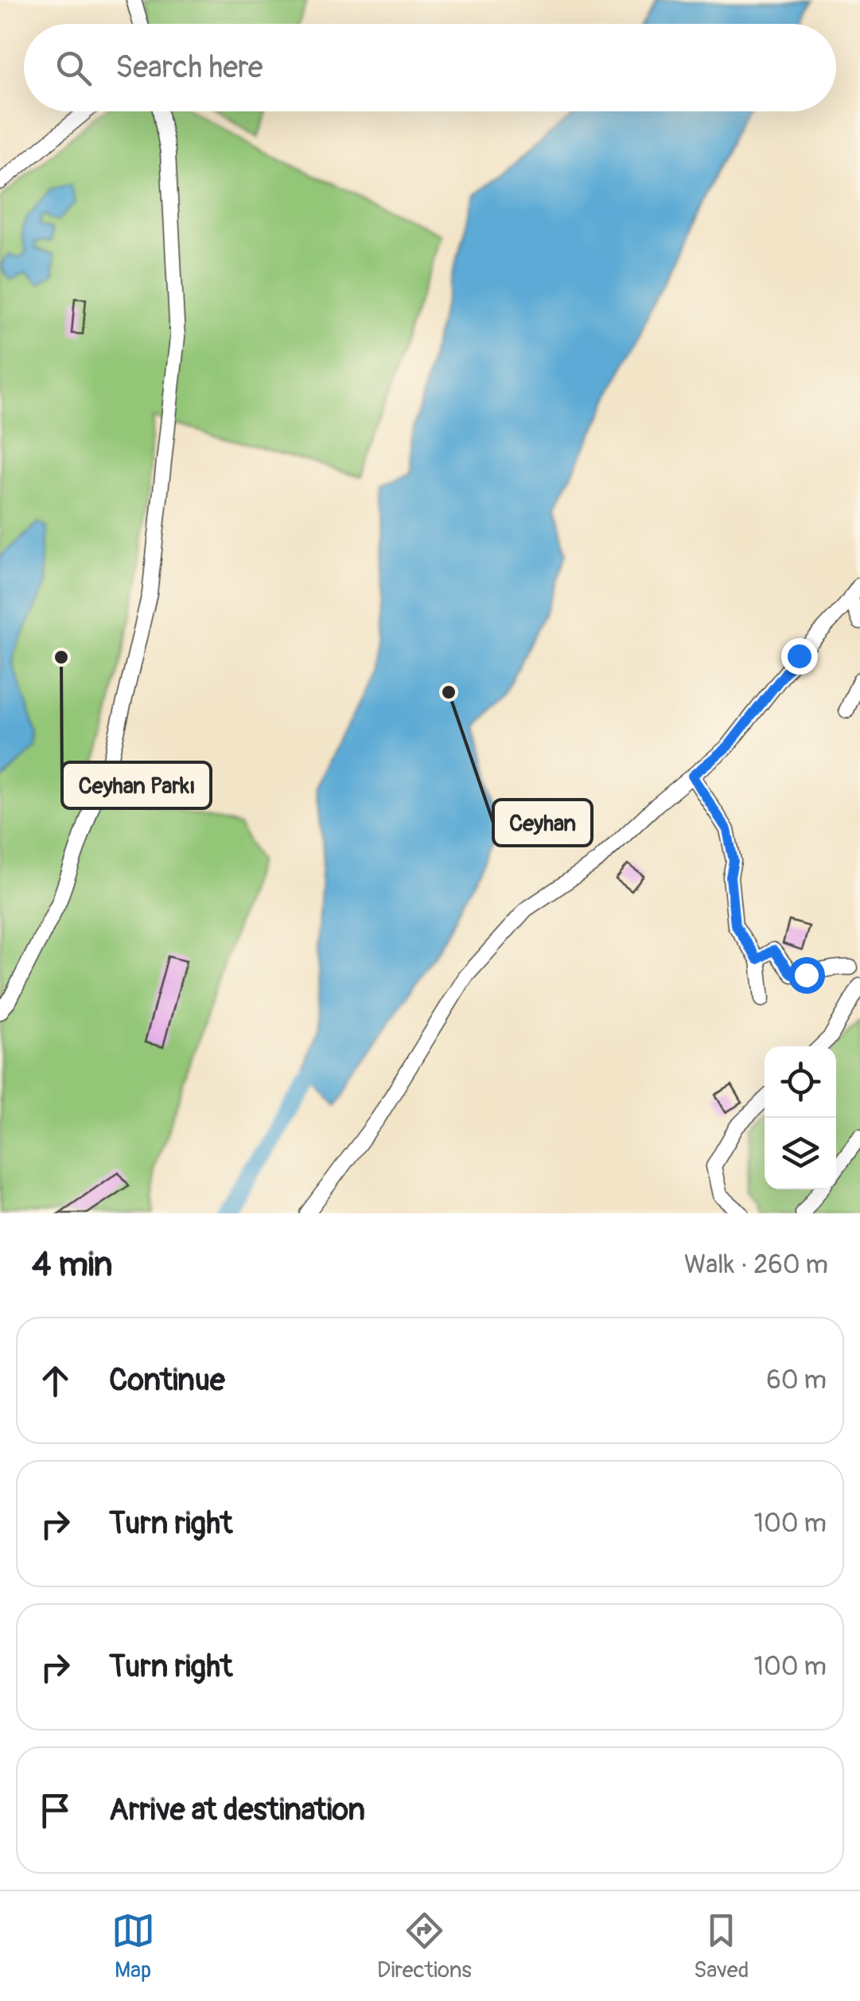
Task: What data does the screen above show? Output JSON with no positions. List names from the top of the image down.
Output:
{
  "places": ["Ceyhan Parkı", "Ceyhan"],
  "page": {
    "search": "Search here",
    "heading": ["4 min", "Walk · 260 m"],
    "list": [
      ["Continue", "60 m"],
      ["Turn right", "100 m"],
      ["Turn right", "100 m"],
      "Arrive at destination"
    ],
    "nav": ["Map", "Directions", "Saved"]
  }
}
